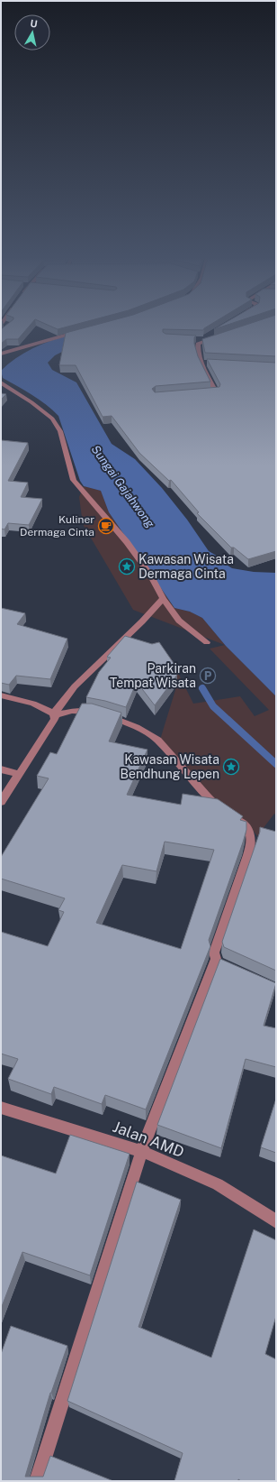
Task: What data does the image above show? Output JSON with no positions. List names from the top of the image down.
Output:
{
  "streets": {
    "street": ["Jalan AMD"]
  },
  "water": ["Sungai Gajahwong"],
  "places": {
    "cafe": ["Kuliner Dermaga Cinta"],
    "place": ["Kawasan Wisata Dermaga Cinta", "Kawasan Wisata Bendhung Lepen"],
    "parking": ["Parkiran Tempat Wisata"]
  },
  "north": "top"
}
